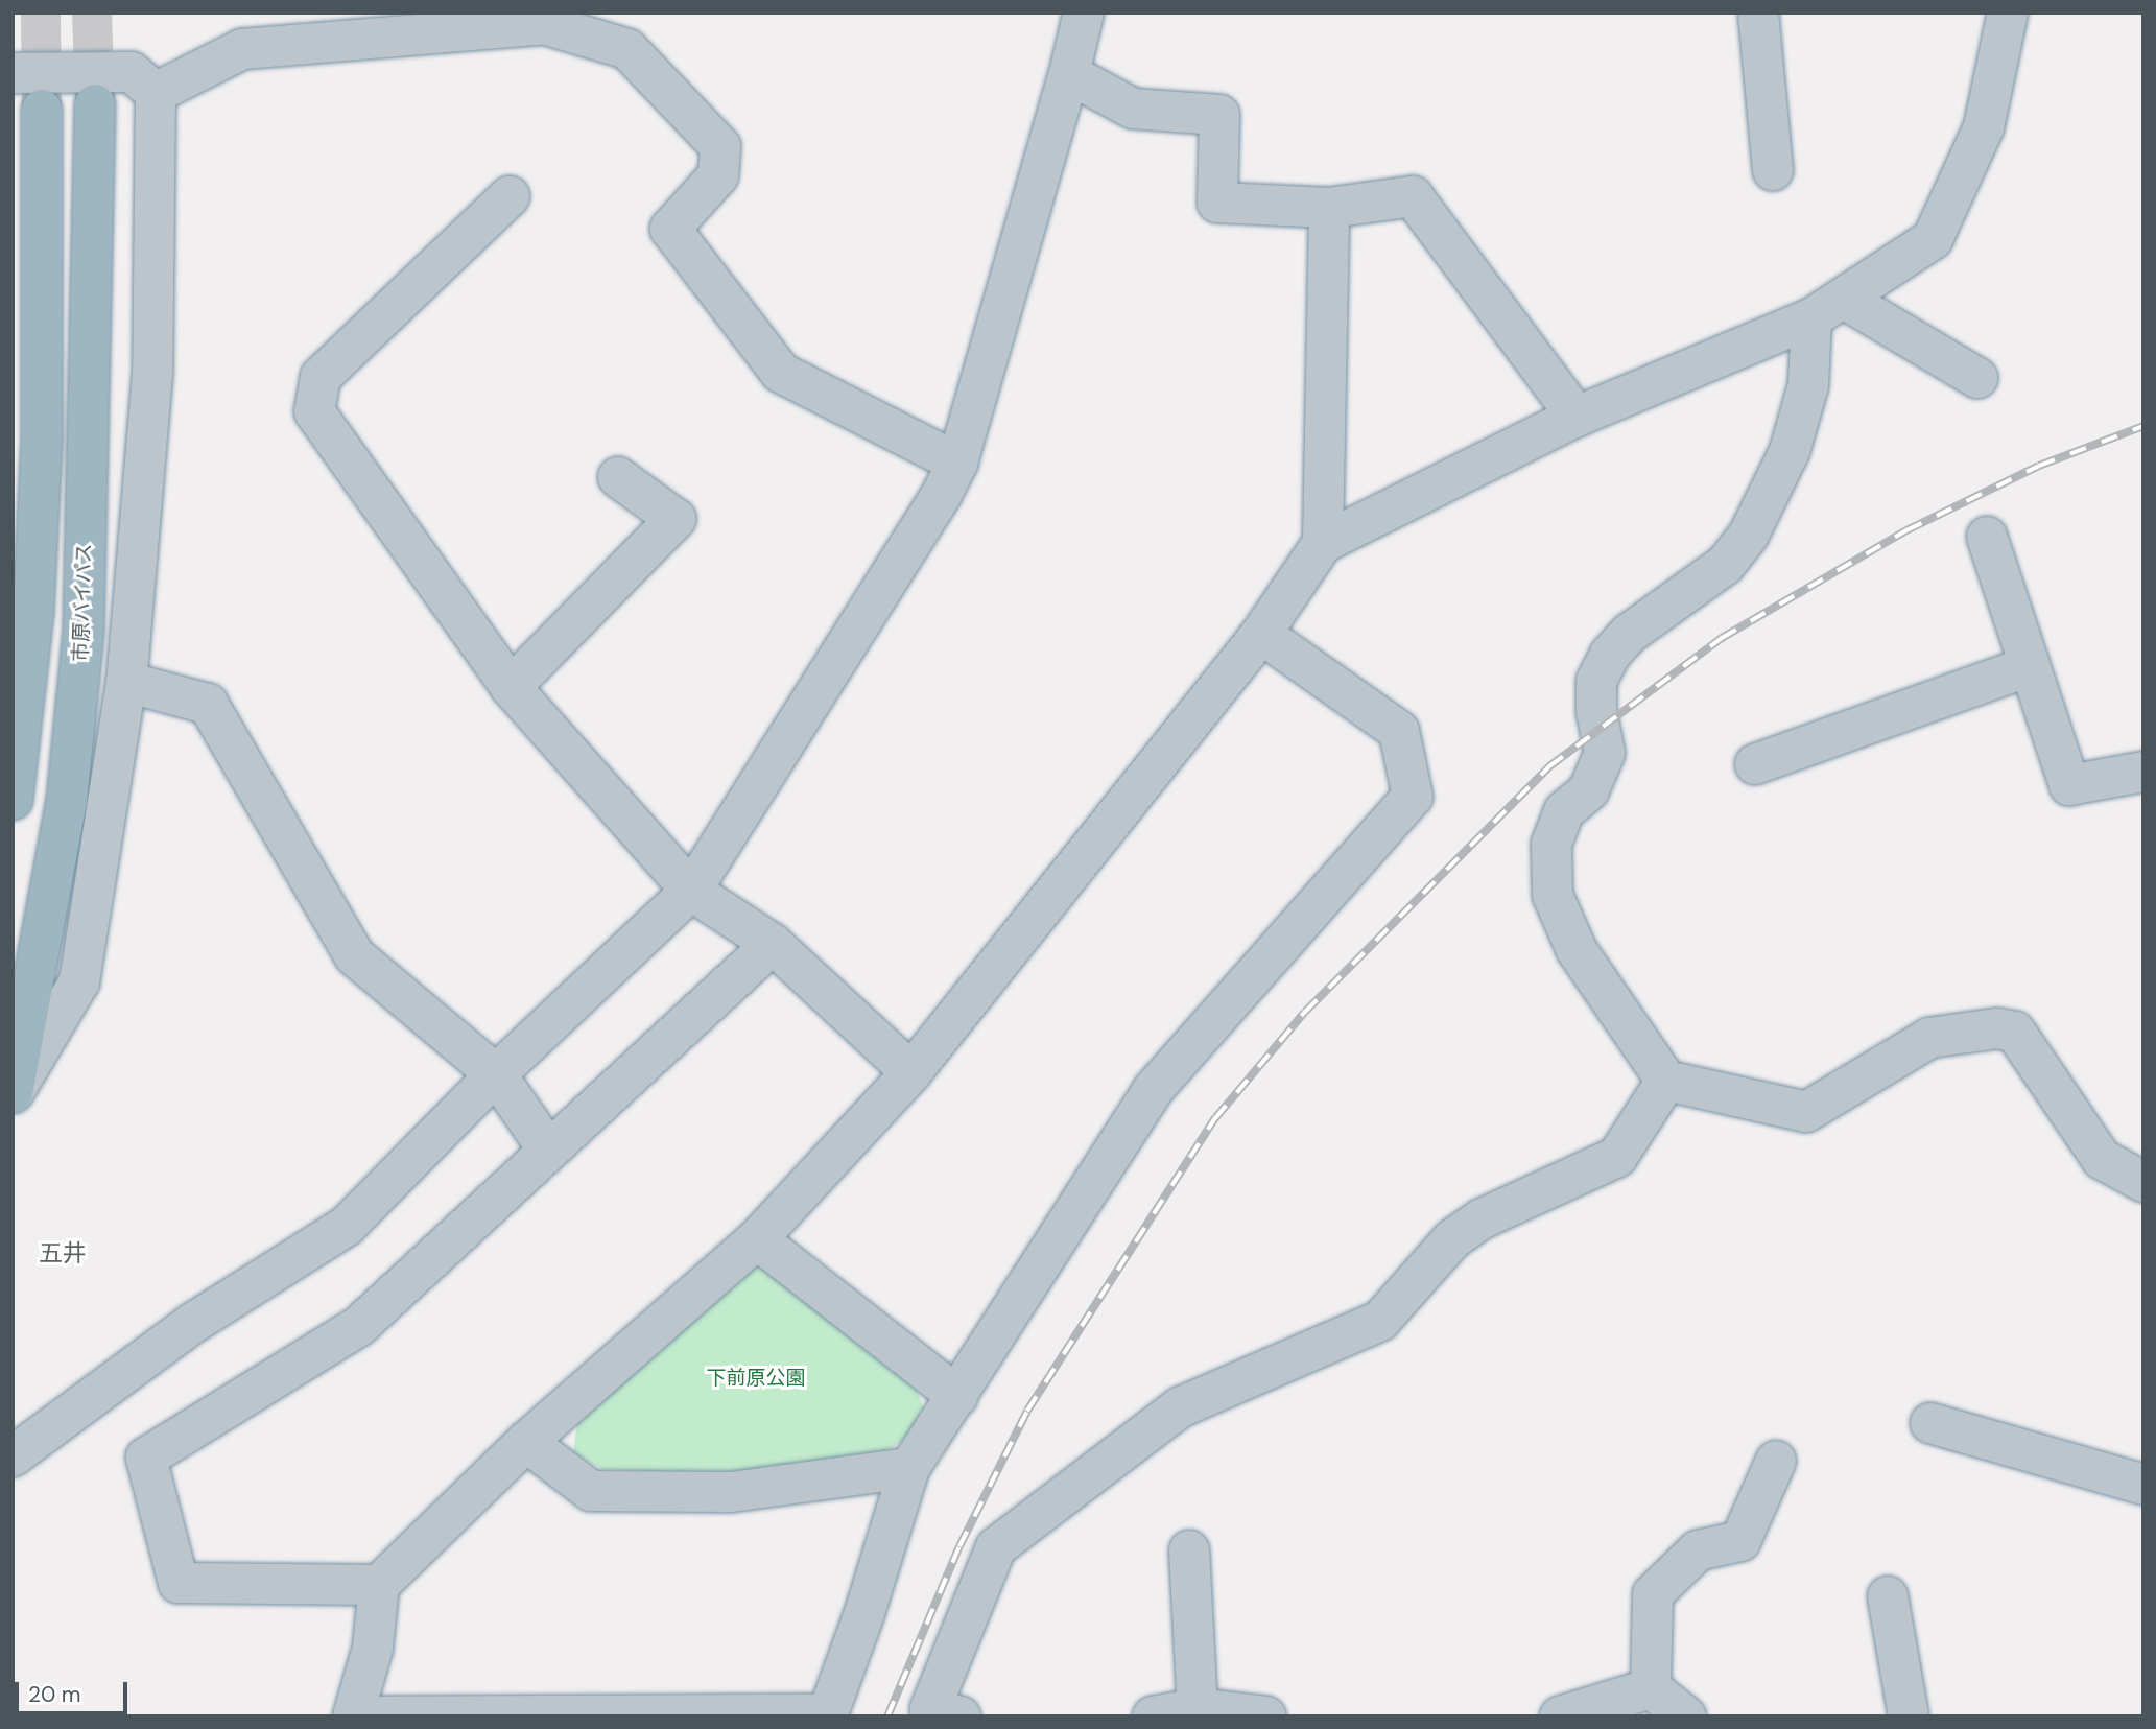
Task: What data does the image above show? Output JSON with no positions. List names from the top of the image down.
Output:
{
  "streets": {
    "highway": ["市原バイパス"]
  },
  "districts": ["五井"],
  "parks": ["下前原公園"],
  "scale_bar": "20 m"
}
